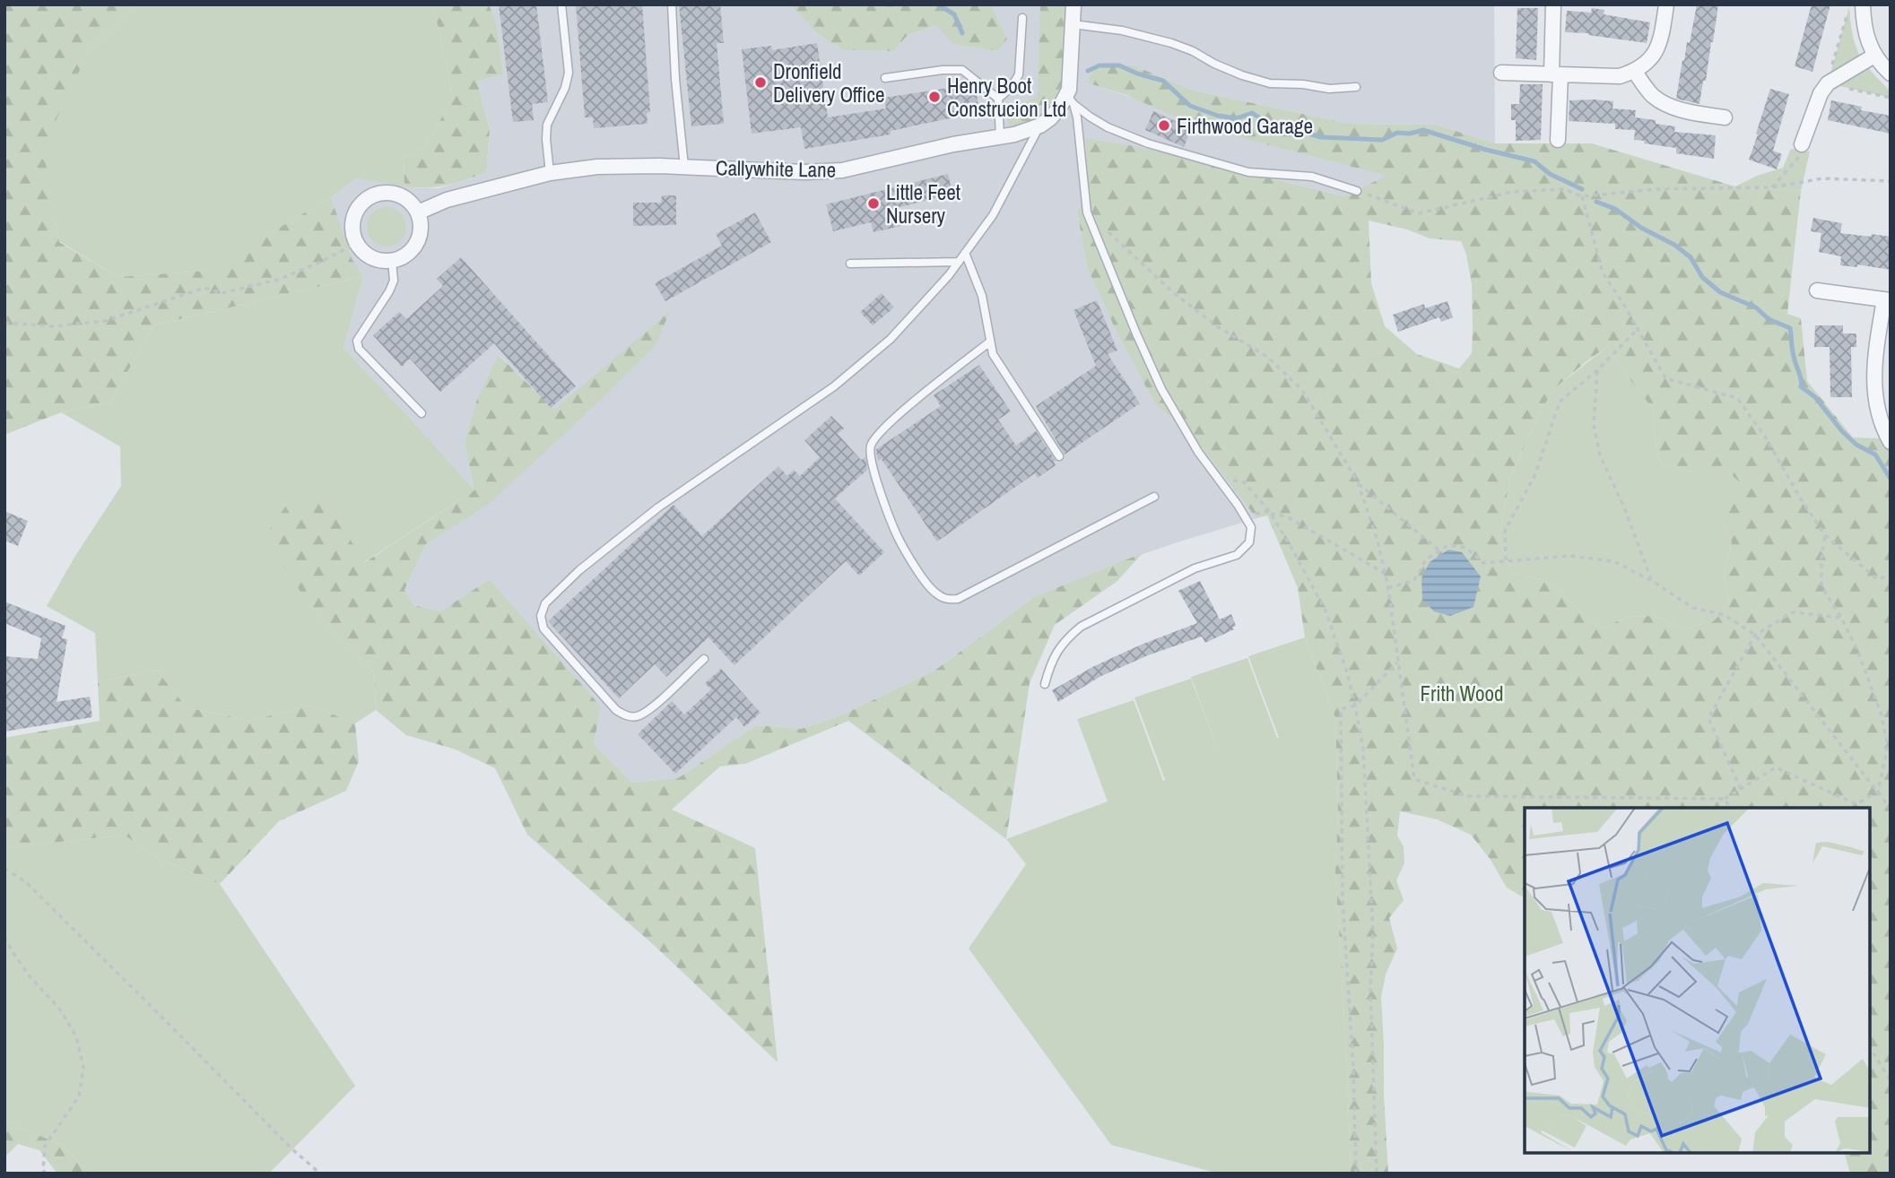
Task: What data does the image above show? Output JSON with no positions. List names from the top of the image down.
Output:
{
  "streets": {
    "street": ["Callywhite Lane"]
  },
  "parks": ["Frith Wood"],
  "places": [
    "Dronfield Delivery Office",
    "Henry Boot Construcion Ltd",
    "Firthwood Garage",
    "Little Feet Nursery"
  ]
}
